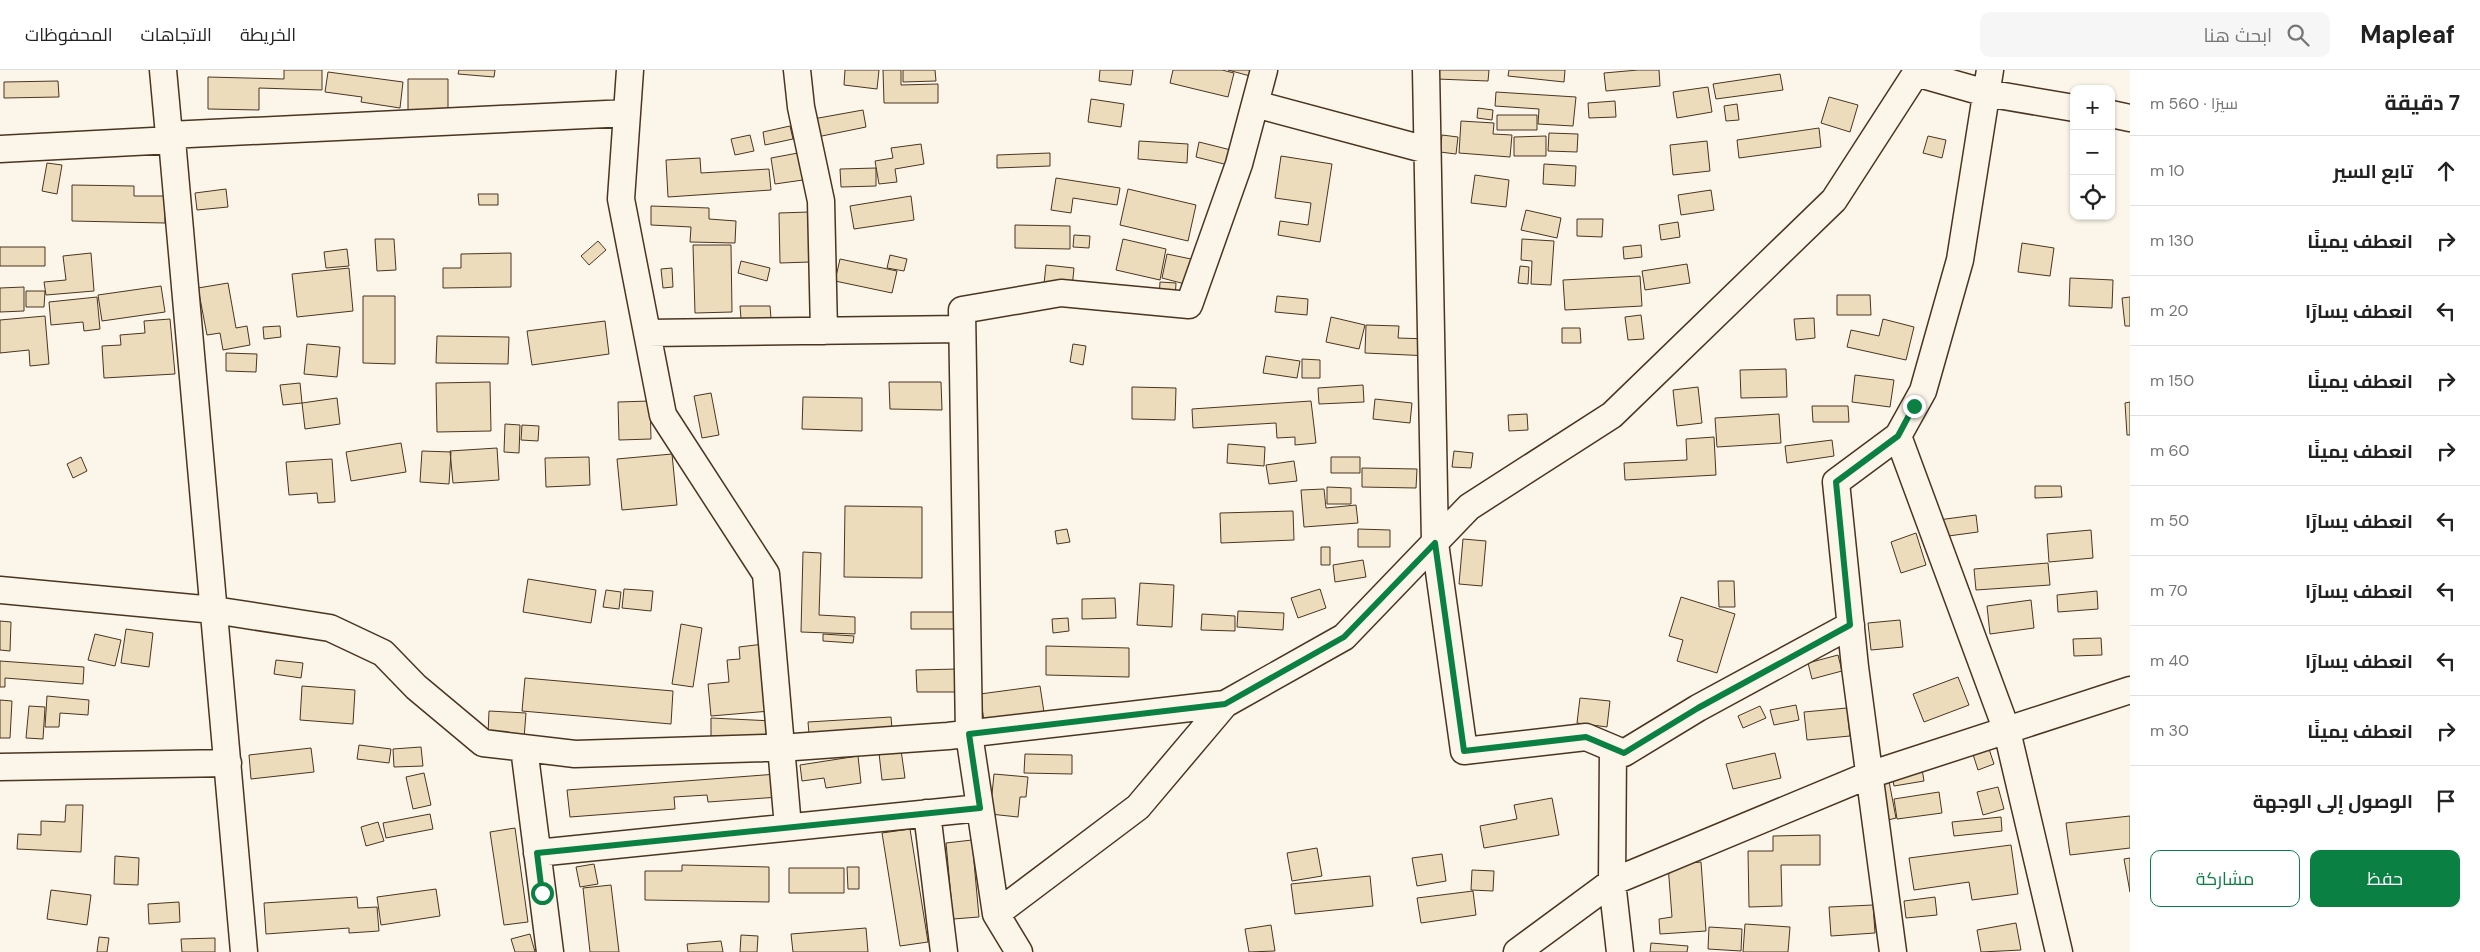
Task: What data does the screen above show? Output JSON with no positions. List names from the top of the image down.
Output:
{
  "page": {
    "header": "Mapleaf",
    "search": "ابحث هنا",
    "nav": ["الخريطة", "الاتجاهات", "المحفوظات"],
    "heading": ["7 دقيقة", "سيرًا · 560 m"],
    "map_buttons": ["+", "−"],
    "list": [
      ["تابع السير", "10 m"],
      ["انعطف يمينًا", "130 m"],
      ["انعطف يسارًا", "20 m"],
      ["انعطف يمينًا", "150 m"],
      ["انعطف يمينًا", "60 m"],
      ["انعطف يسارًا", "50 m"],
      ["انعطف يسارًا", "70 m"],
      ["انعطف يسارًا", "40 m"],
      ["انعطف يمينًا", "30 m"],
      "الوصول إلى الوجهة"
    ],
    "buttons": ["حفظ", "مشاركة"]
  }
}
